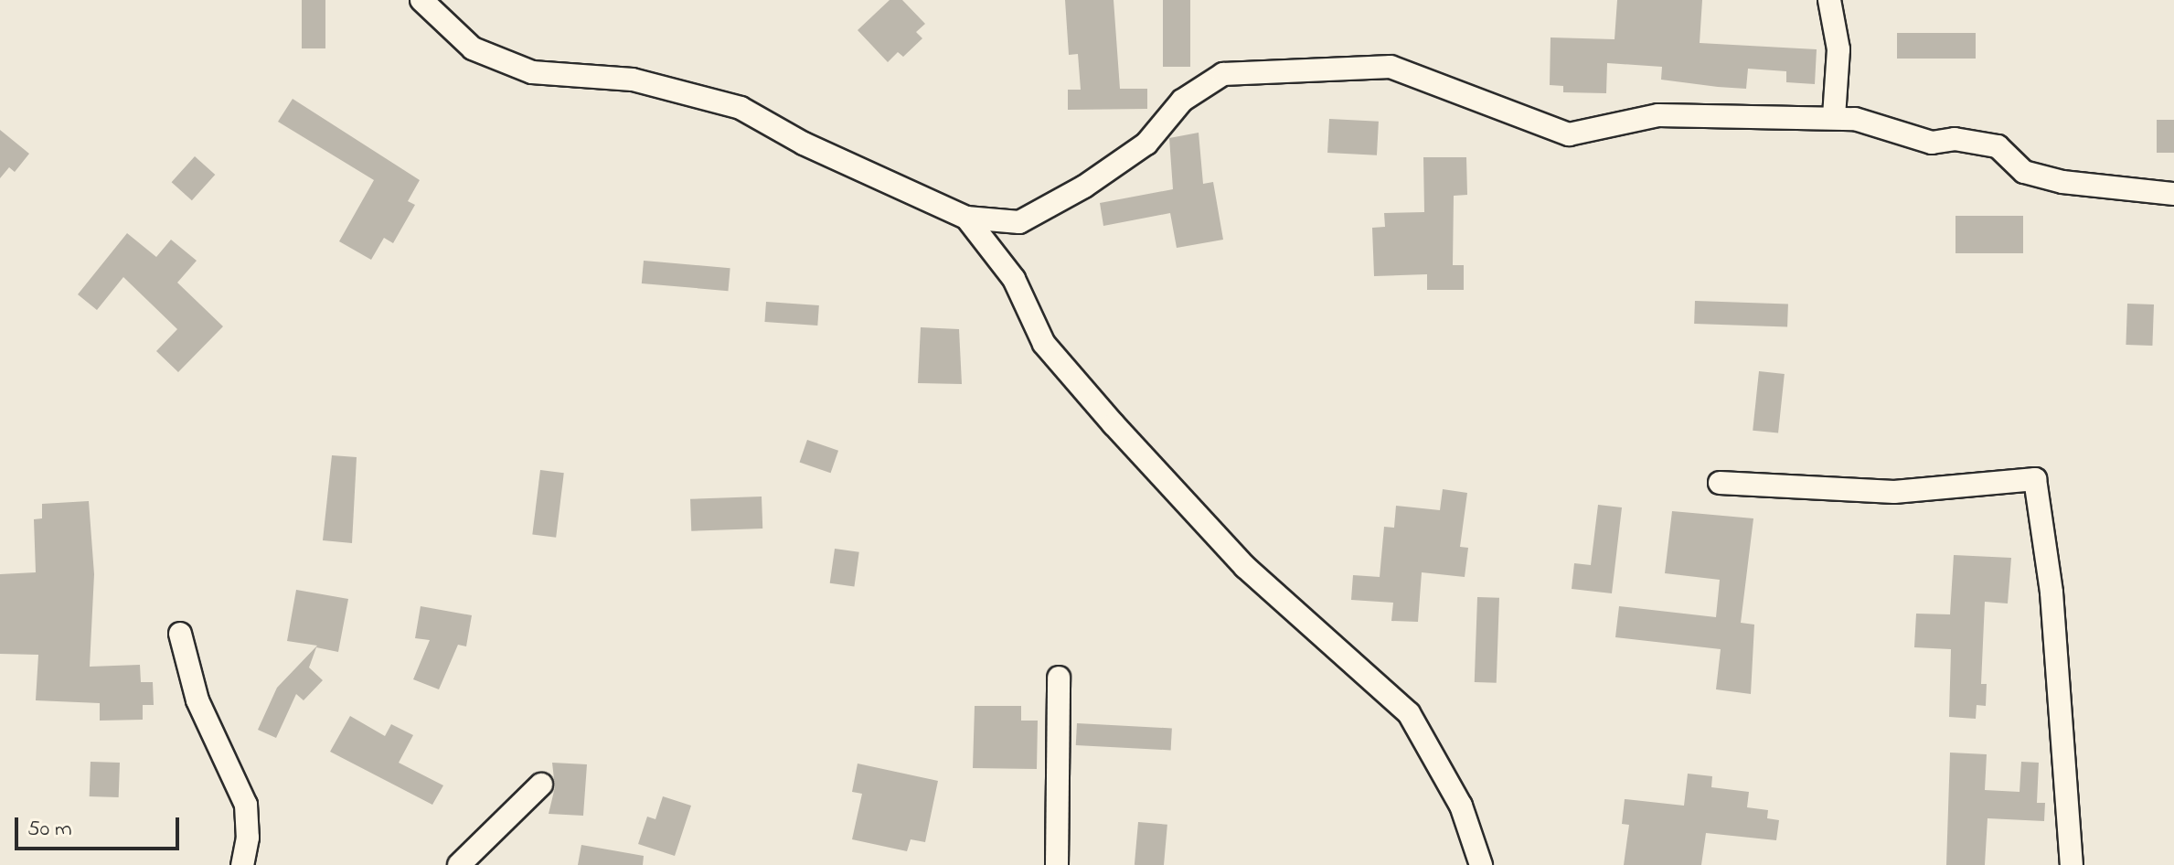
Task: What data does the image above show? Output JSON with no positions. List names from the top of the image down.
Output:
{
  "scale_bar": "50 m"
}
